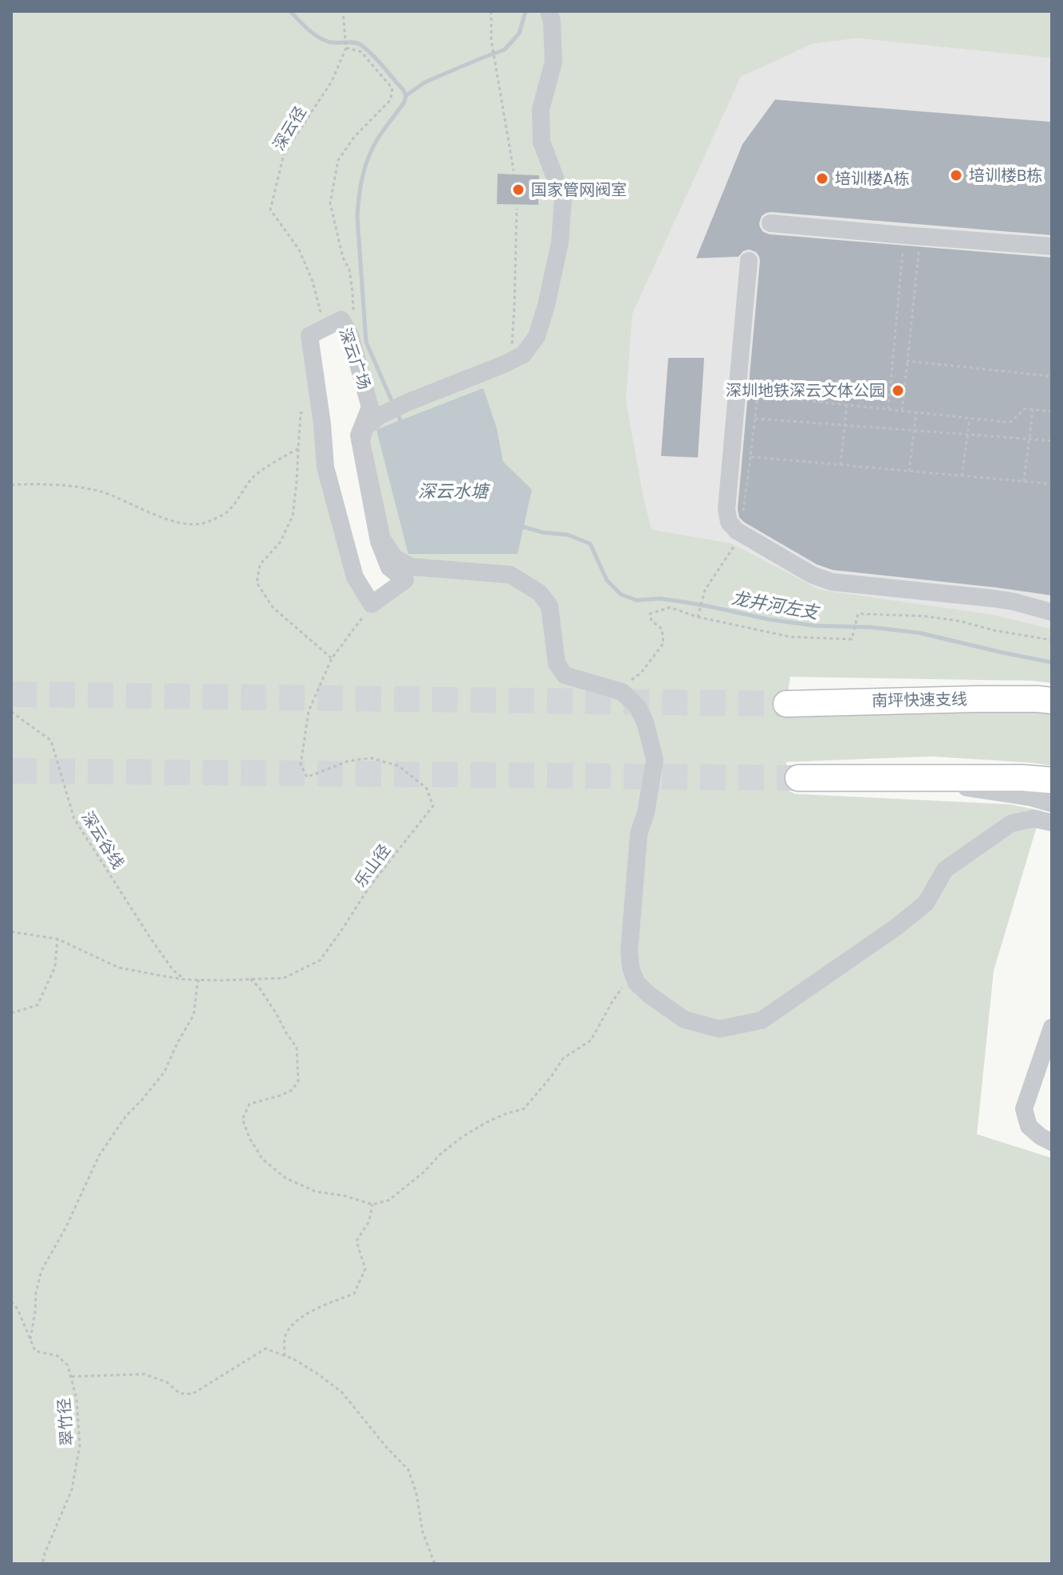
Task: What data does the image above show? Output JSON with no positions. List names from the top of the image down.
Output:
{
  "streets": {
    "highway": ["南坪快速支线"],
    "street": ["深云广场"],
    "path": [
      "深云径",
      "深云谷线",
      "乐山径",
      "翠竹径"
    ]
  },
  "crossings": [
    ["深云径", "深云广场"],
    ["深云广场", "乐山径"],
    ["深云谷线", "乐山径"]
  ],
  "water": ["深云水塘", "龙井河左支"],
  "places": [
    "培训楼B栋",
    "培训楼A栋",
    "国家管网阀室",
    "深圳地铁深云文体公园"
  ]
}
